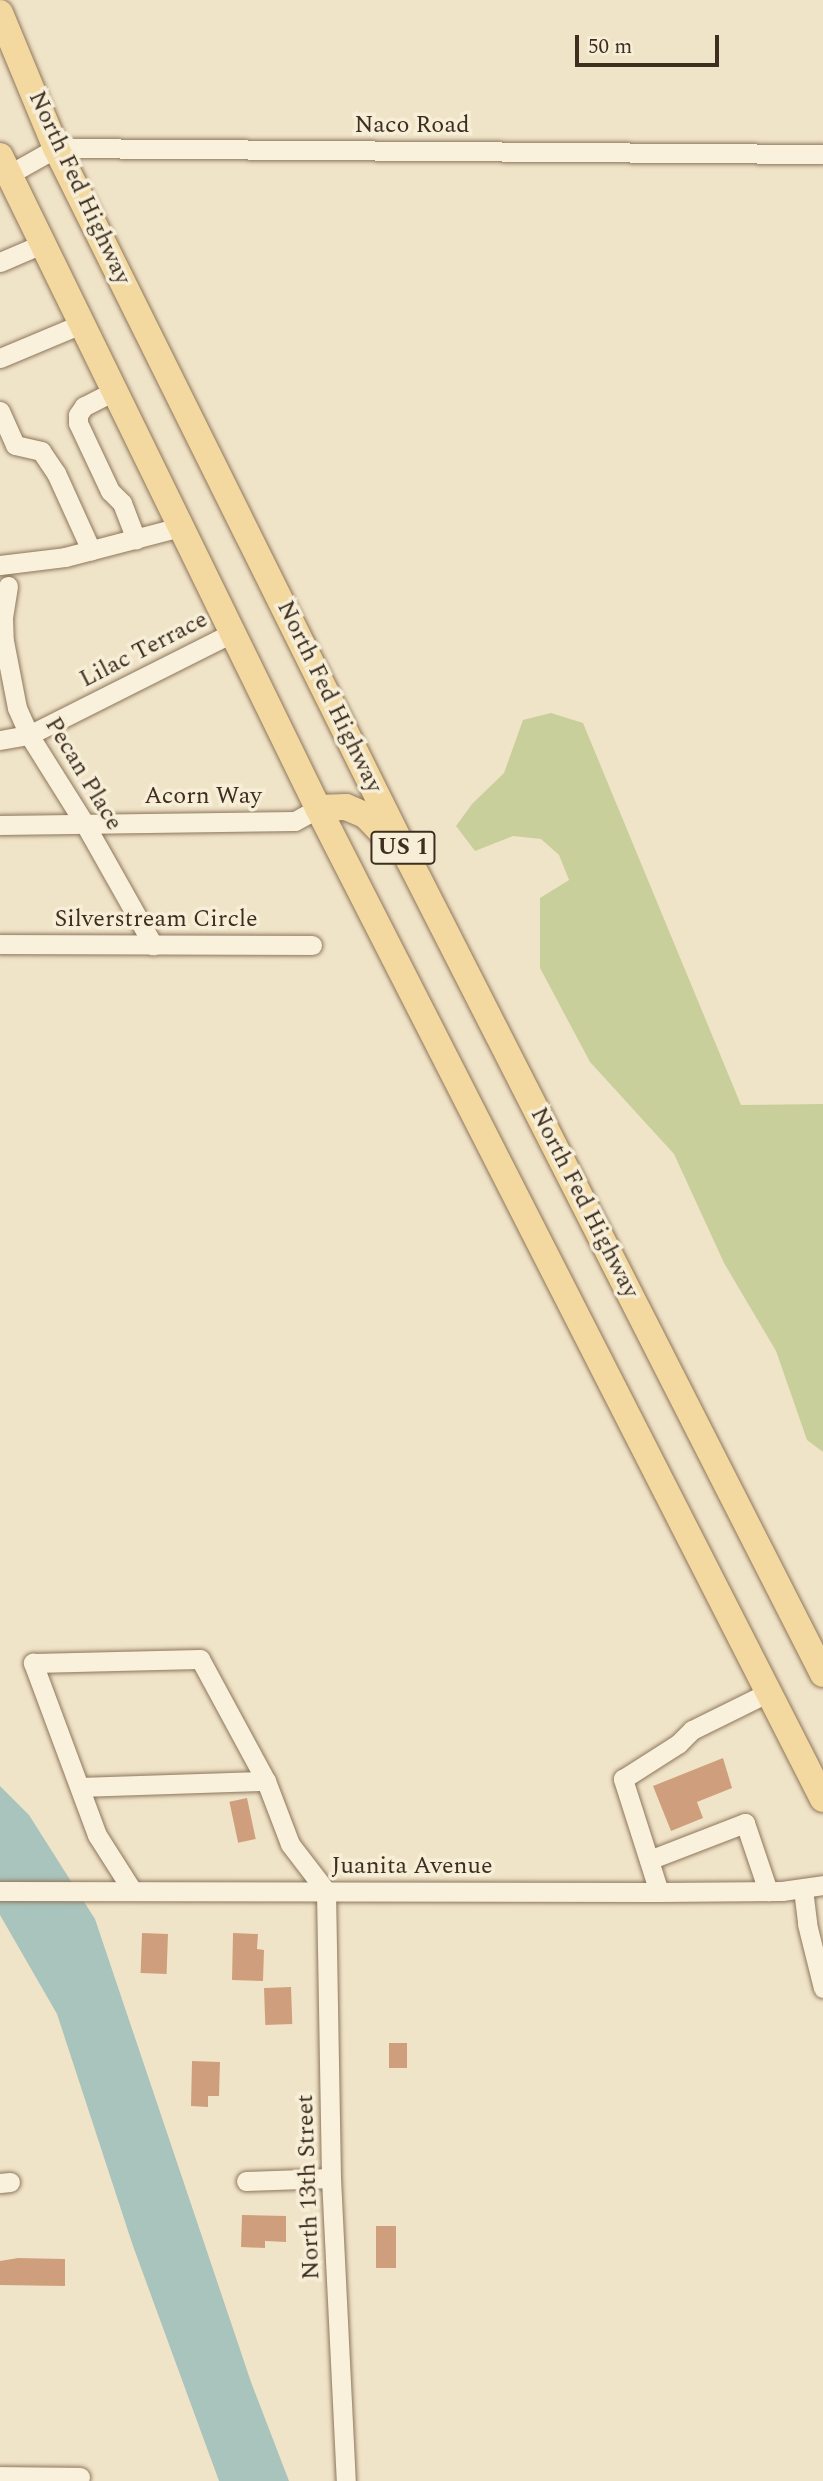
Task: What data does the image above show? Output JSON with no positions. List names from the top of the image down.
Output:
{
  "streets": {
    "main road": ["North Fed Highway", "US 1"],
    "street": [
      "Naco Road",
      "Lilac Terrace",
      "Pecan Place",
      "Acorn Way",
      "Silverstream Circle",
      "Juanita Avenue",
      "North 13th Street"
    ]
  },
  "crossings": [
    ["Naco Road", "North Fed Highway"],
    ["Naco Road", "US 1"],
    ["Lilac Terrace", "Pecan Place"],
    ["Lilac Terrace", "US 1"],
    ["Pecan Place", "Acorn Way"],
    ["Pecan Place", "Silverstream Circle"],
    ["Acorn Way", "US 1"],
    ["Juanita Avenue", "North 13th Street"]
  ],
  "scale_bar": "50 m"
}
